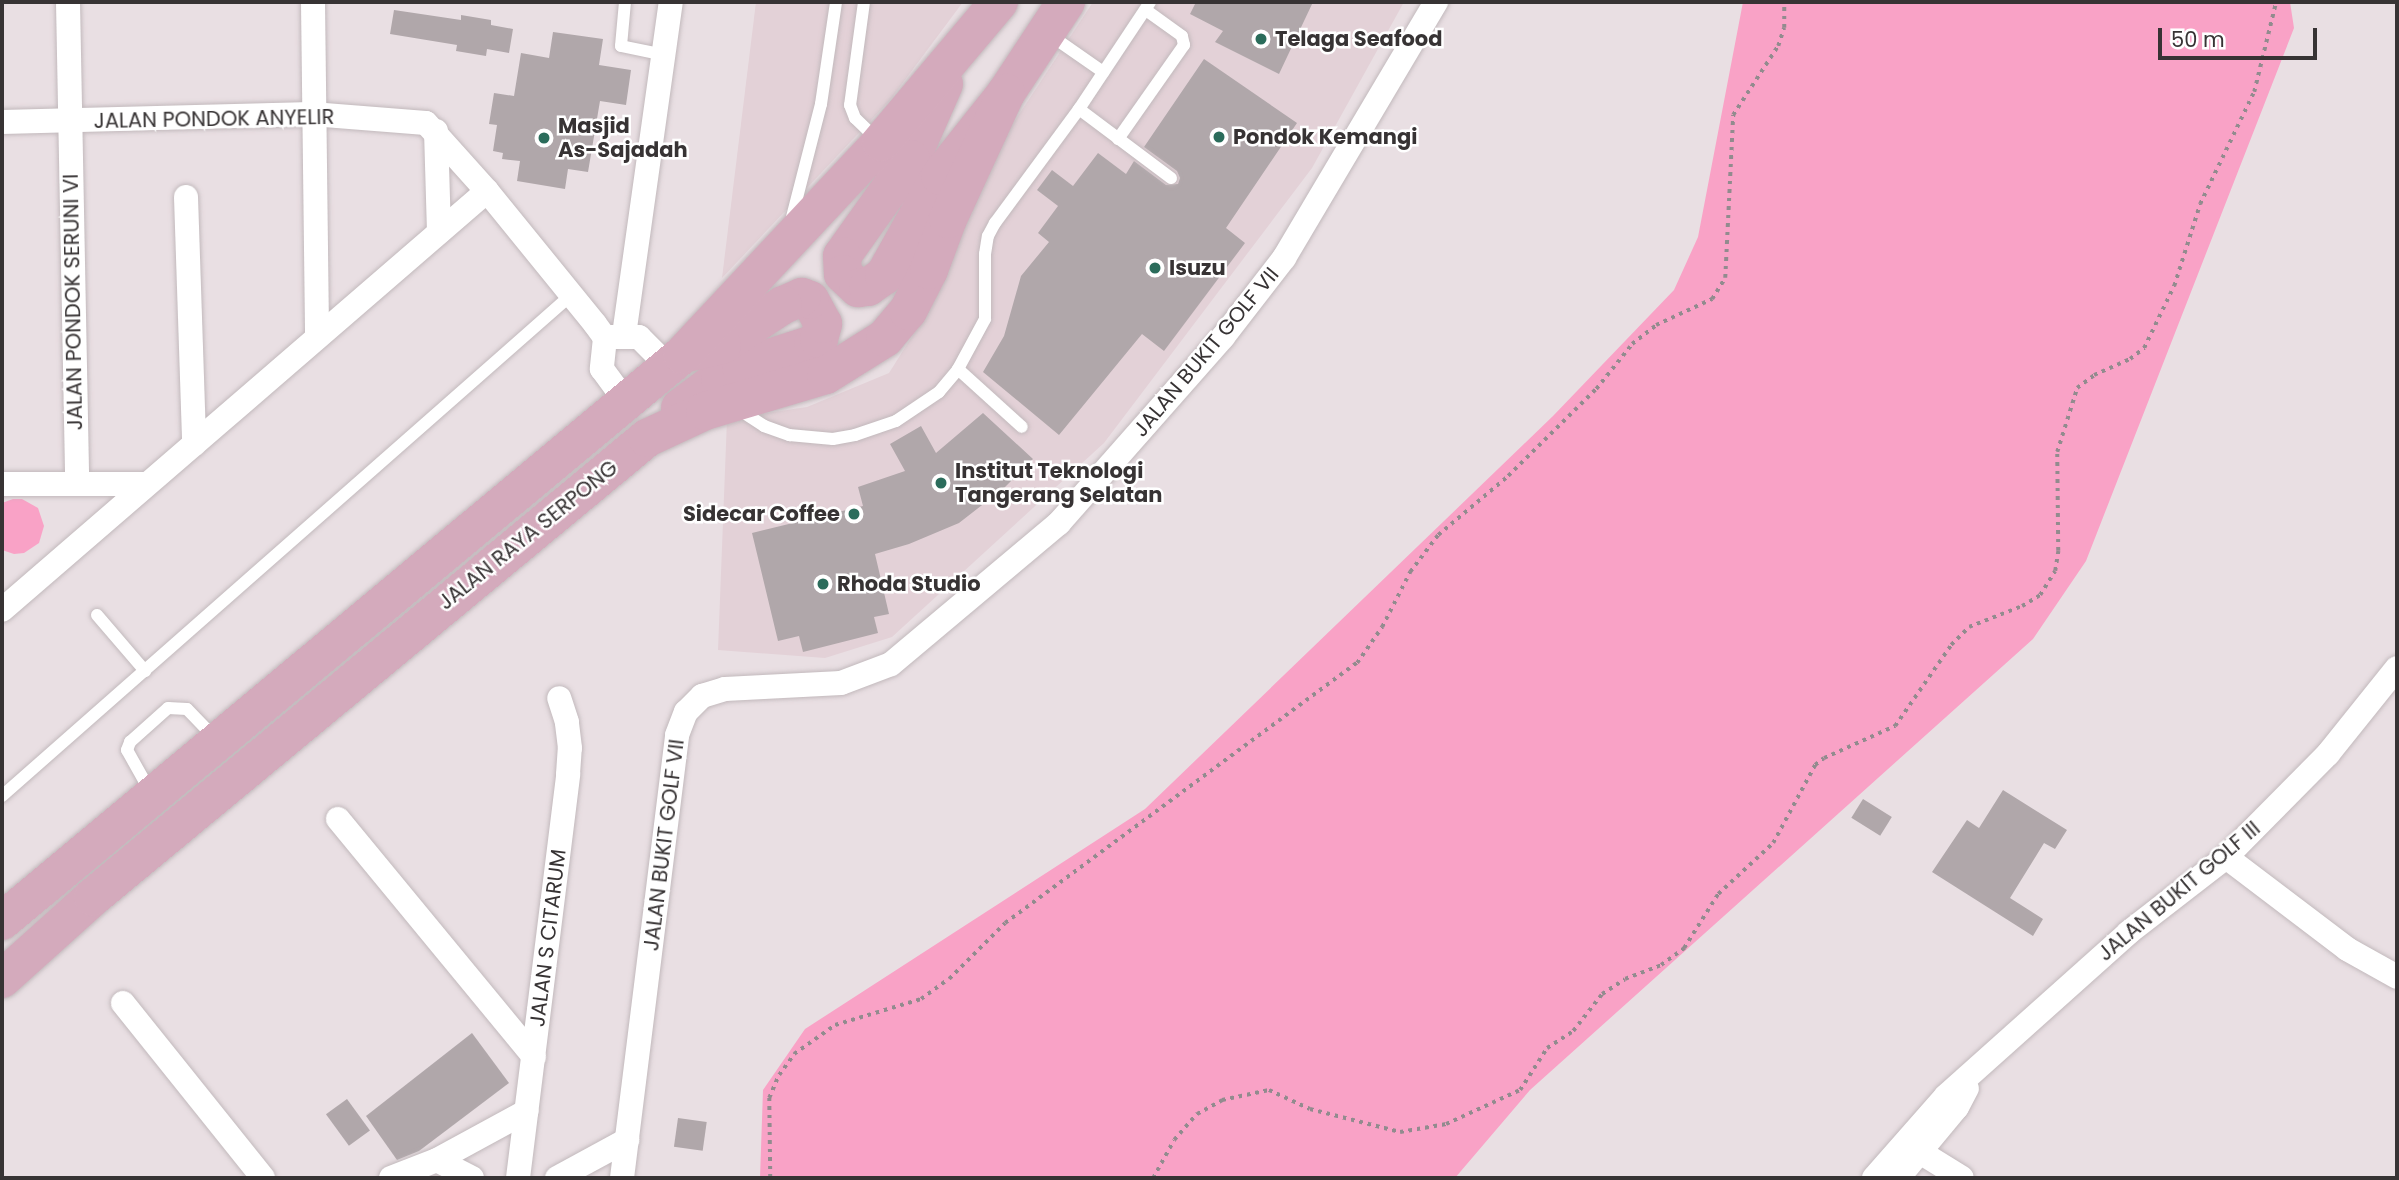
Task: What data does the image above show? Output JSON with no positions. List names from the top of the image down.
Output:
{
  "streets": {
    "main road": ["JALAN RAYA SERPONG"],
    "street": [
      "JALAN PONDOK ANYELIR",
      "JALAN PONDOK SERUNI VI",
      "JALAN BUKIT GOLF VII",
      "JALAN BUKIT GOLF III",
      "JALAN S CITARUM"
    ]
  },
  "crossings": [
    ["JALAN PONDOK ANYELIR", "JALAN PONDOK SERUNI VI"]
  ],
  "places": [
    "Telaga Seafood",
    "Pondok Kemangi",
    "Masjid As-Sajadah",
    "Isuzu",
    "Institut Teknologi Tangerang Selatan",
    "Sidecar Coffee",
    "Rhoda Studio"
  ],
  "scale_bar": "50 m"
}
